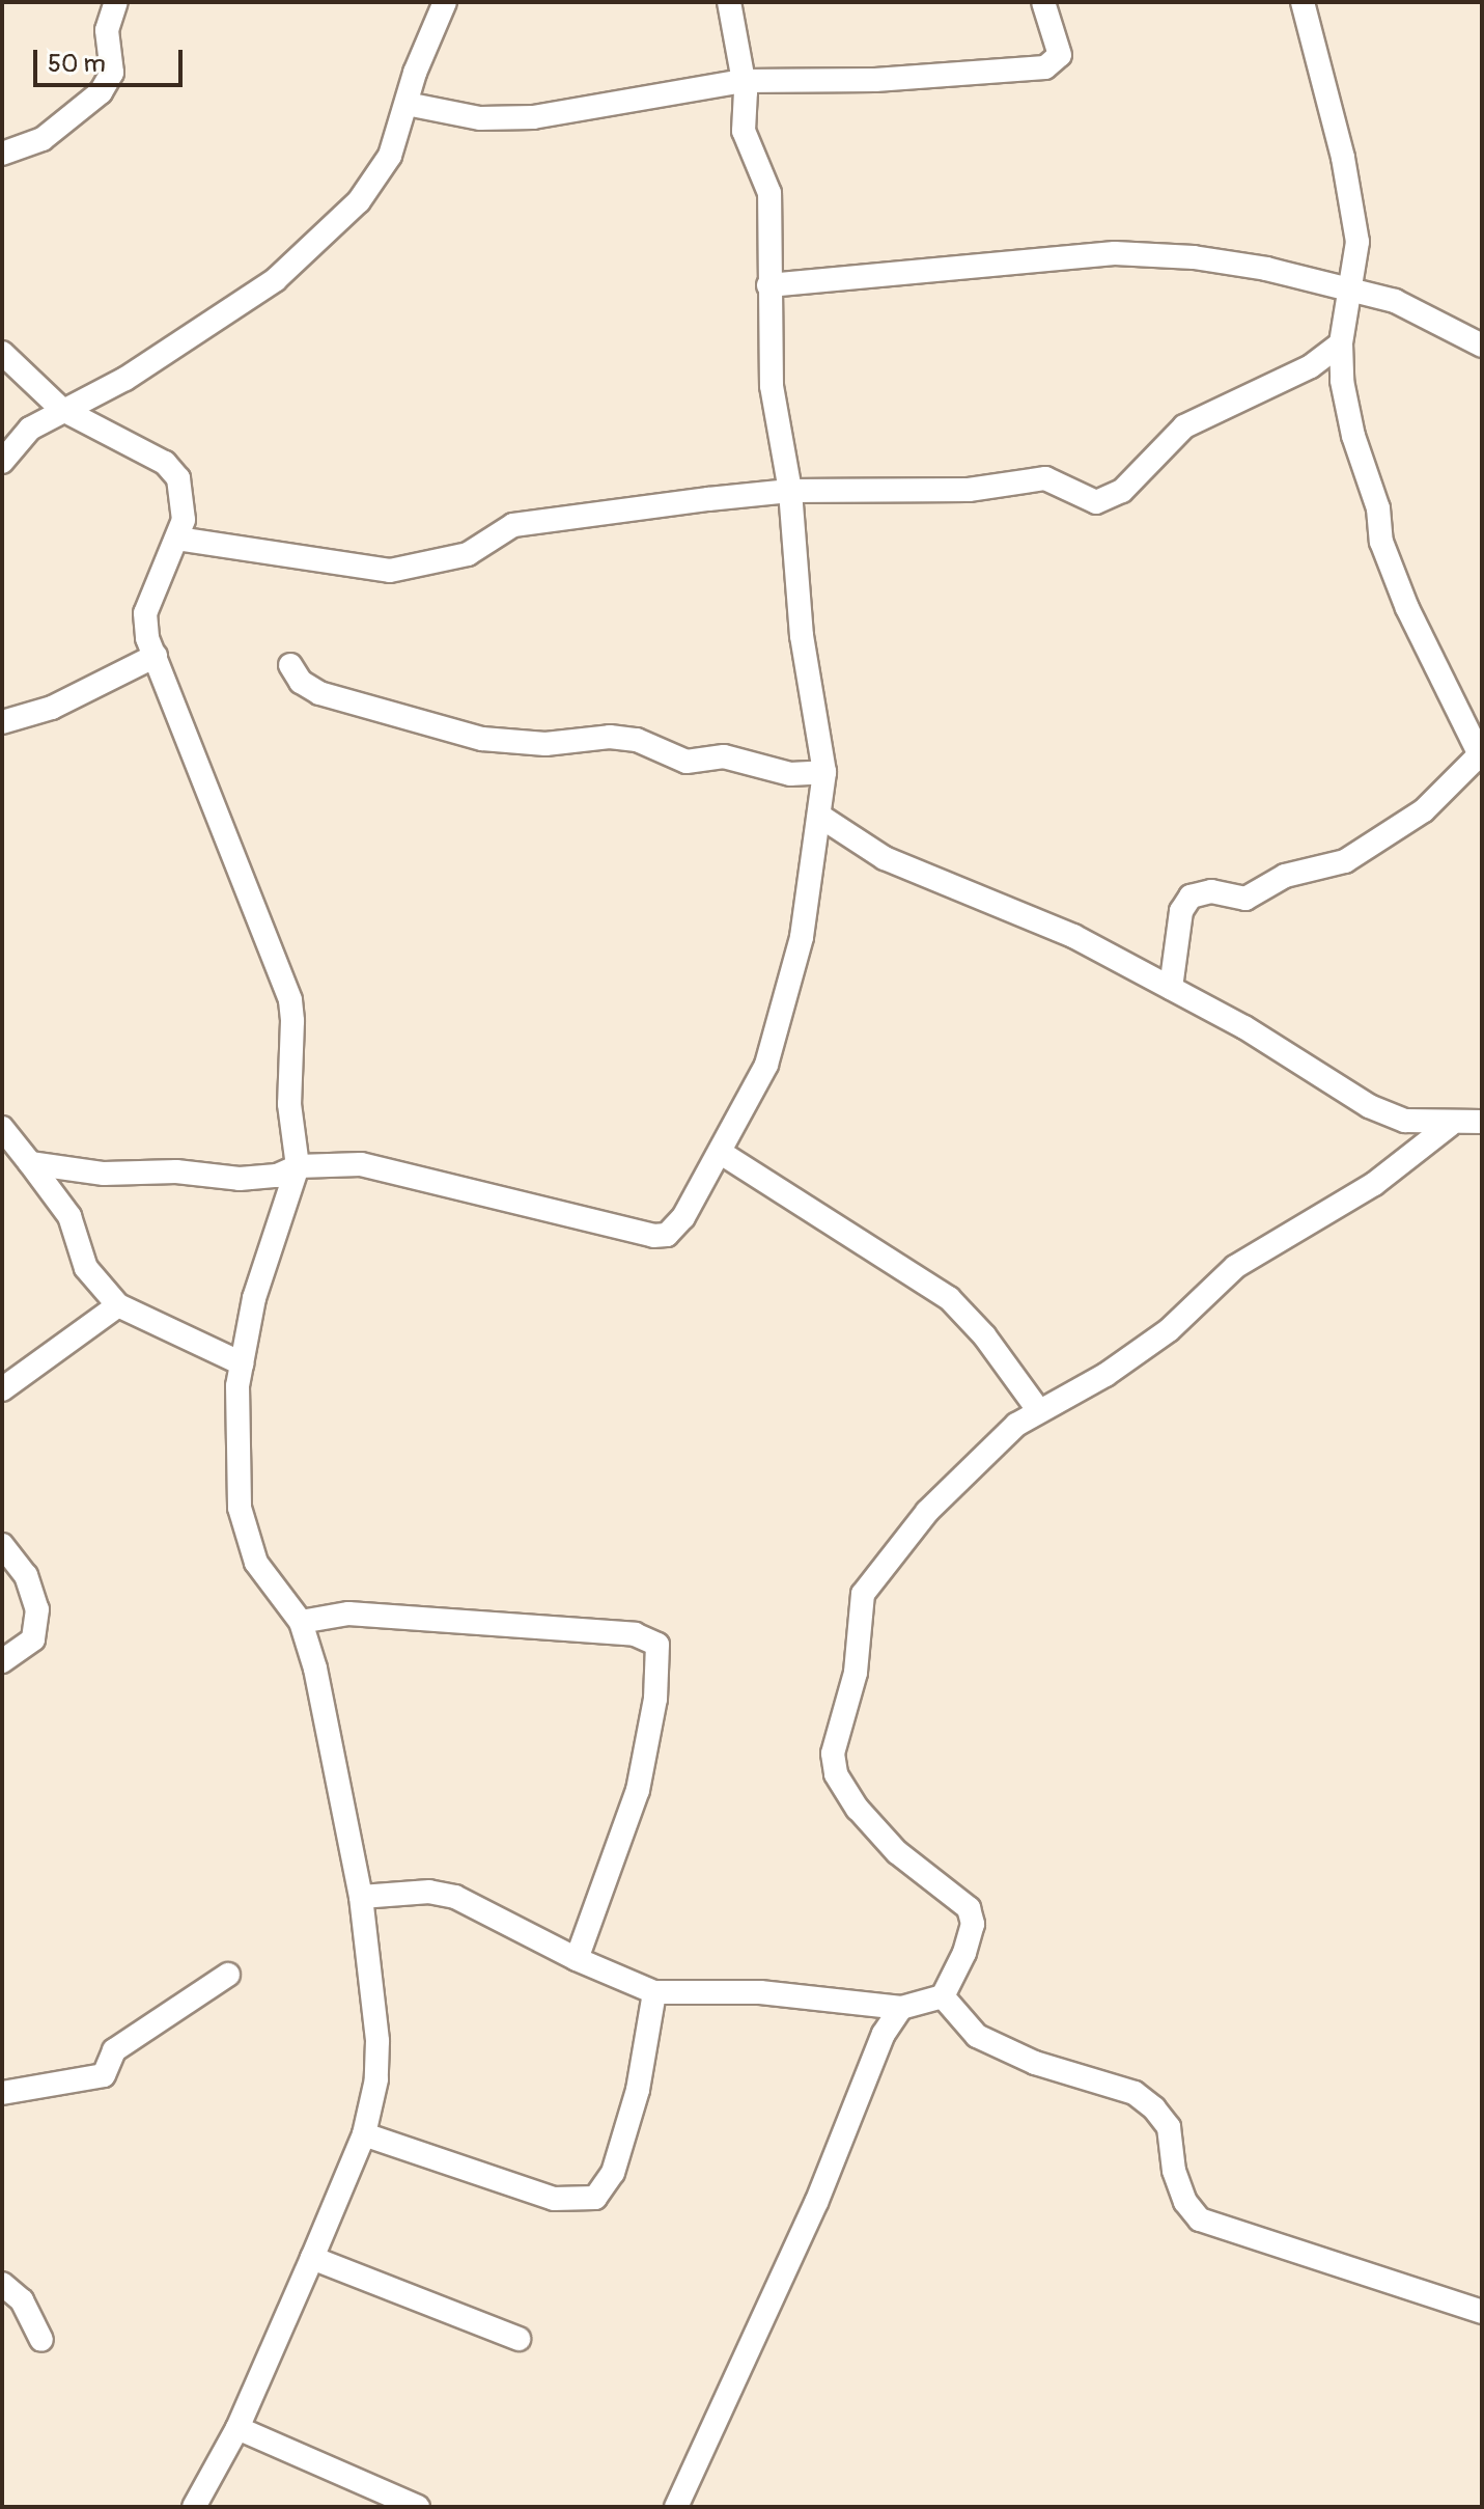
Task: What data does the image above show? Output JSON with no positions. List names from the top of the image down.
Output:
{
  "scale_bar": "50 m"
}
